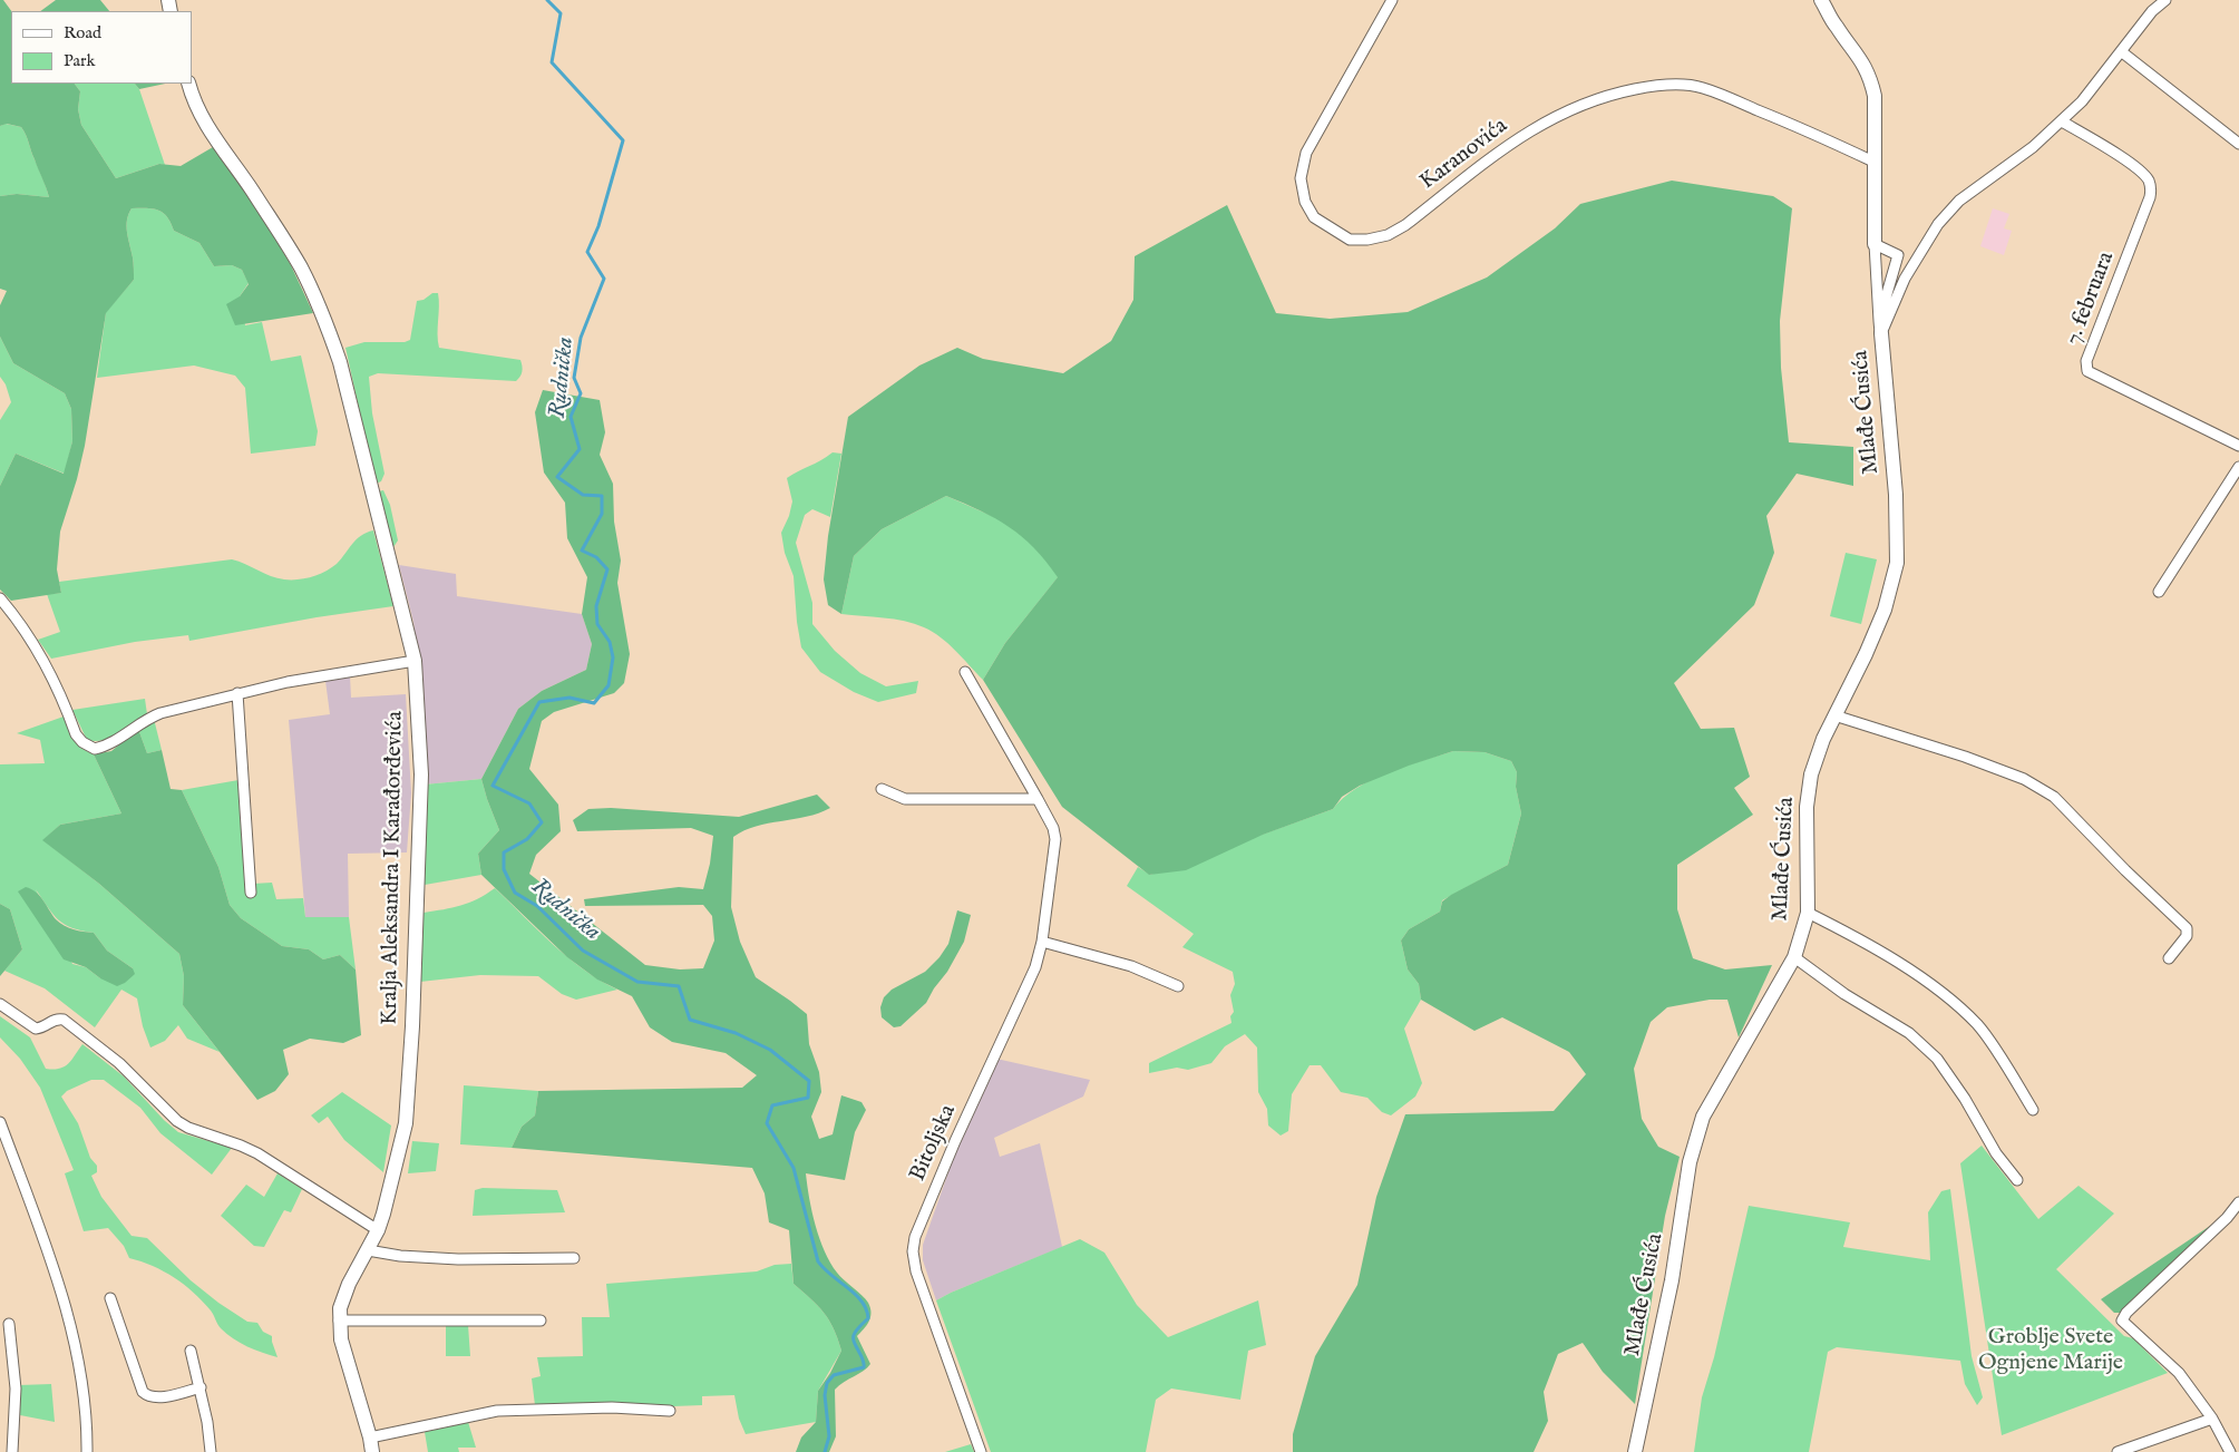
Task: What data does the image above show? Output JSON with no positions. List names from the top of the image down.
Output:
{
  "streets": {
    "street": [
      "Karanovića",
      "7. februara",
      "Mlađe Ćusića",
      "Kralja Aleksandra I Karađorđevića",
      "Bitoljska"
    ]
  },
  "crossings": [
    ["Karanovića", "Mlađe Ćusića"]
  ],
  "water": ["Rudnička"],
  "parks": ["Groblje Svete Ognjene Marije"],
  "legend": ["Road", "Park"]
}
